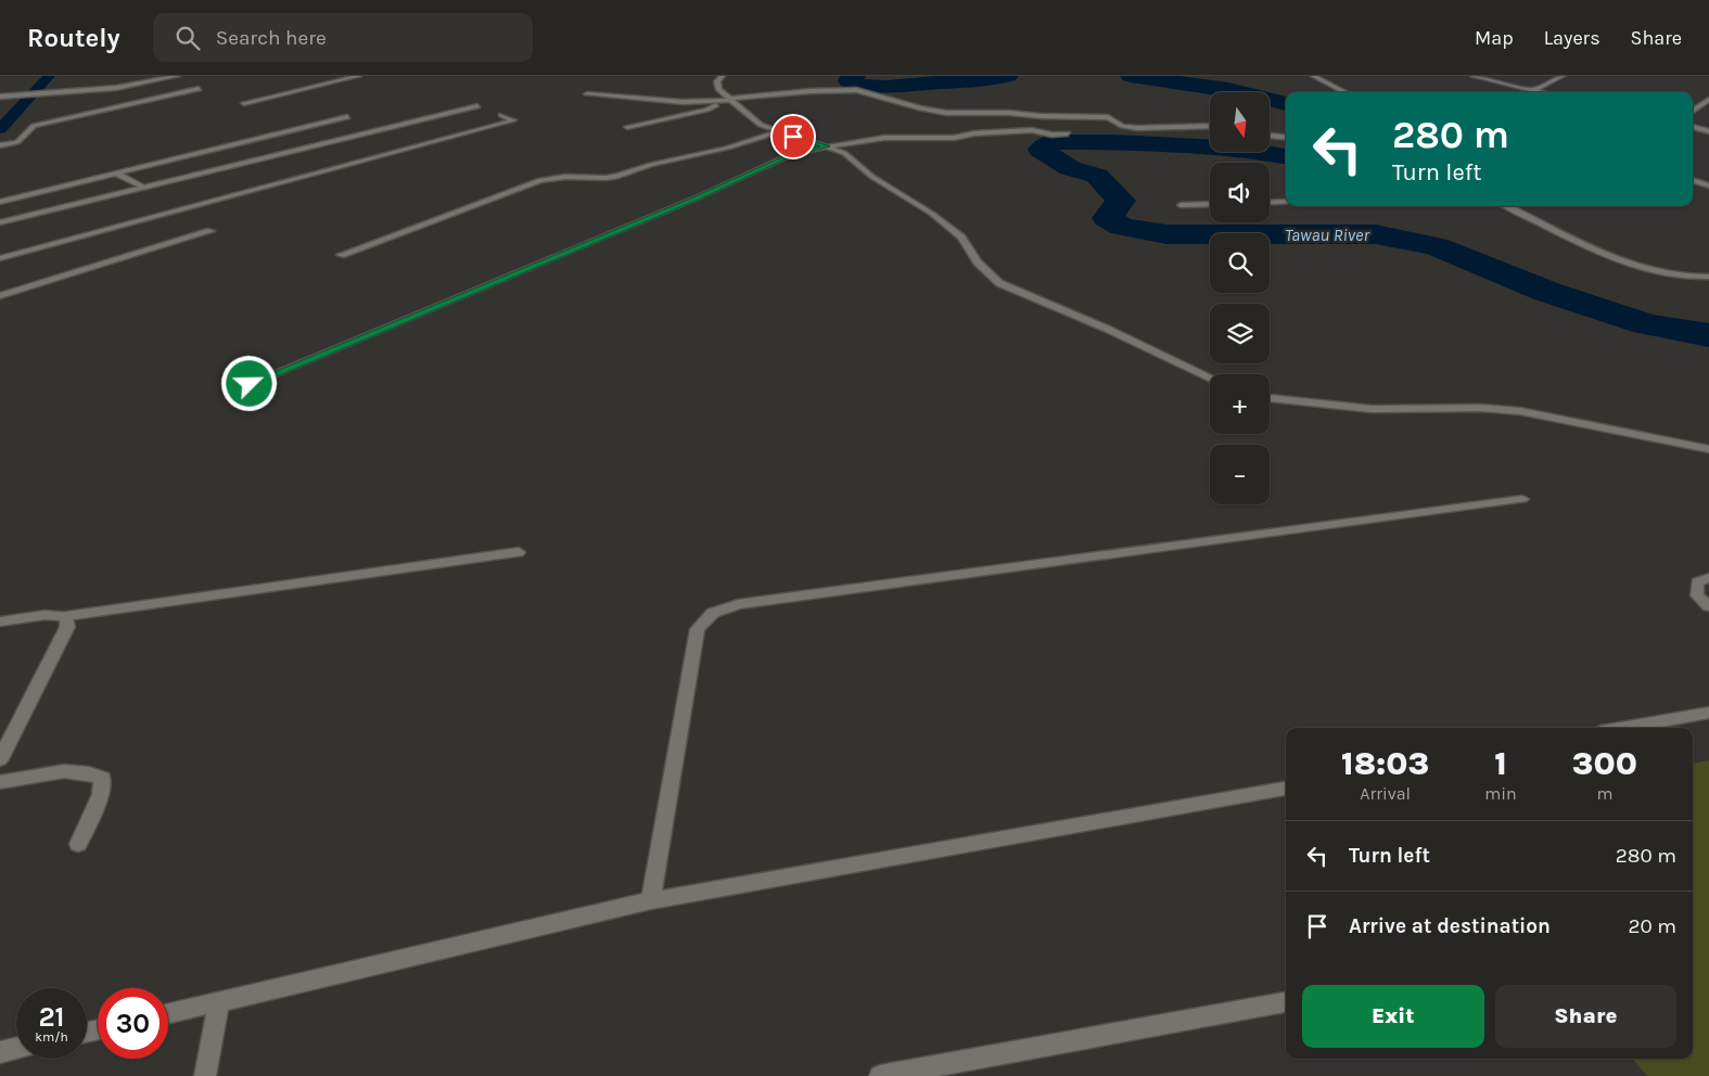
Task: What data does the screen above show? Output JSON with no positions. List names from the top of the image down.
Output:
{
  "water": ["Tawau River"],
  "north": "bottom",
  "page": {
    "header": "Routely",
    "search": "Search here",
    "nav": ["Map", "Layers", "Share"],
    "map_buttons": ["+", "−"],
    "turn": ["280 m", "Turn left"],
    "eta": [
      "18:03",
      "Arrival",
      "1",
      "min",
      "300",
      "m"
    ],
    "list": [
      {
        "name": "Turn left",
        "value": "280 m"
      },
      {
        "name": "Arrive at destination",
        "value": "20 m"
      }
    ],
    "buttons": ["Exit", "Share"],
    "speed": "21 km/h",
    "limit": "30"
  }
}
